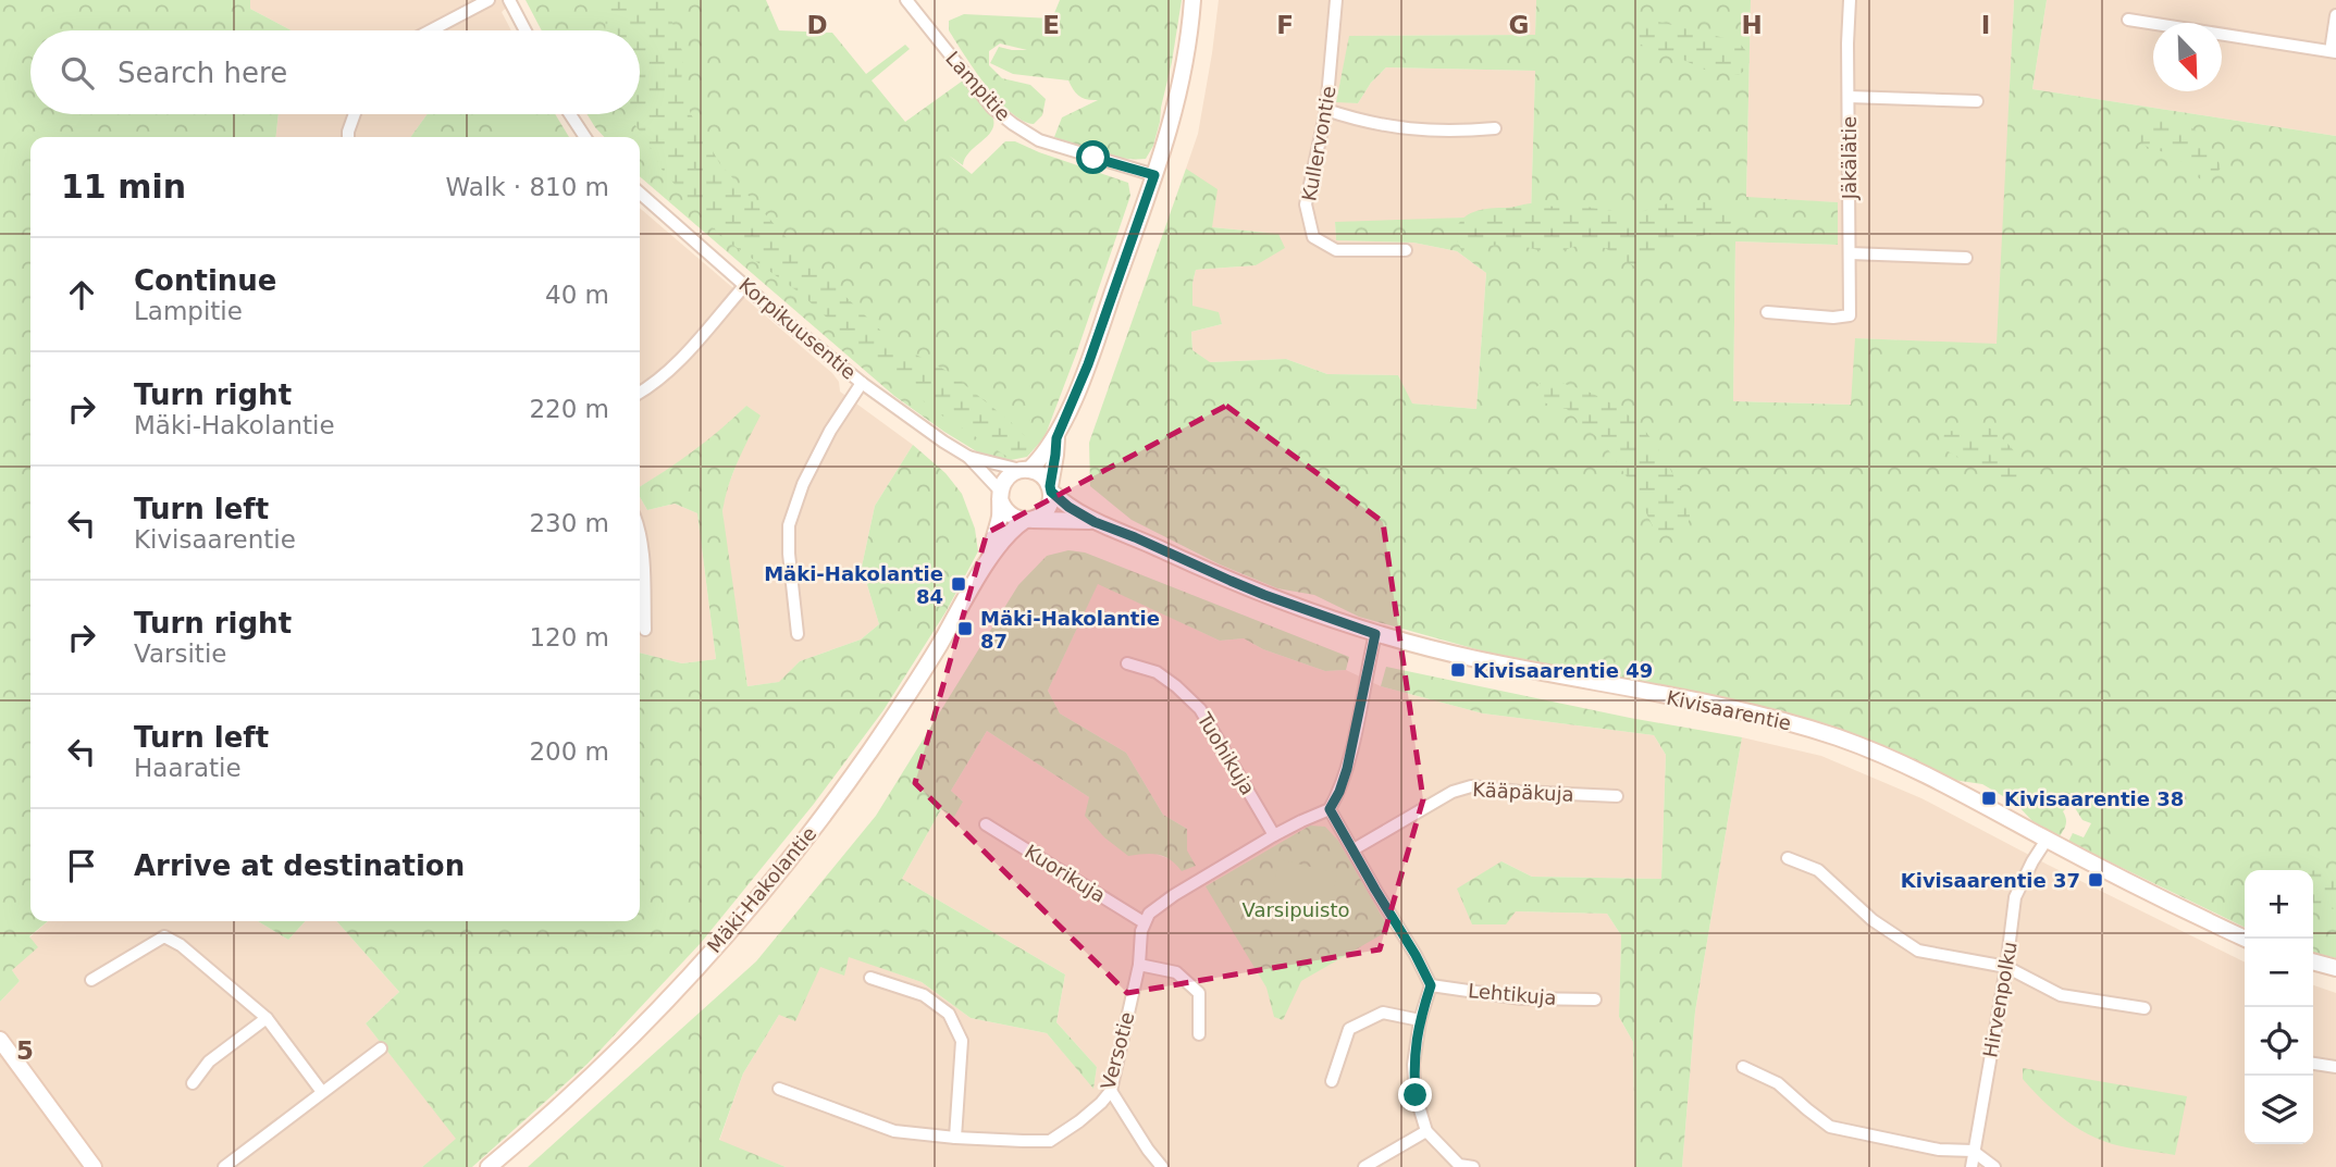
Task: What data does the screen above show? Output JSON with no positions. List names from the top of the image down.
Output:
{
  "streets": {
    "street": [
      "Lampitie",
      "Kullervontie",
      "Jäkälätie",
      "Korpikuusentie",
      "Kivisaarentie",
      "Tuohikuja",
      "Kääpäkuja",
      "Kuorikuja",
      "Mäki-Hakolantie",
      "Lehtikuja",
      "Hirvenpolku",
      "Versotie"
    ]
  },
  "crossings": [
    ["Korpikuusentie", "Kivisaarentie"],
    ["Korpikuusentie", "Mäki-Hakolantie"],
    ["Kivisaarentie", "Mäki-Hakolantie"],
    ["Kivisaarentie", "Hirvenpolku"],
    ["Kuorikuja", "Versotie"]
  ],
  "parks": ["Varsipuisto"],
  "places": {
    "transit": [
      "Mäki-Hakolantie 84",
      "Mäki-Hakolantie 87",
      "Kivisaarentie 49",
      "Kivisaarentie 38",
      "Kivisaarentie 37"
    ]
  },
  "north": "bottom right",
  "page": {
    "search": "Search here",
    "heading": ["11 min", "Walk · 810 m"],
    "list": [
      ["Continue", "Lampitie", "40 m"],
      ["Turn right", "Mäki-Hakolantie", "220 m"],
      ["Turn left", "Kivisaarentie", "230 m"],
      ["Turn right", "Varsitie", "120 m"],
      ["Turn left", "Haaratie", "200 m"],
      "Arrive at destination"
    ],
    "map_buttons": ["+", "−"]
  },
  "grid": {
    "columns": [
      "D",
      "E",
      "F",
      "G",
      "H",
      "I"
    ],
    "rows": ["5"]
  }
}
